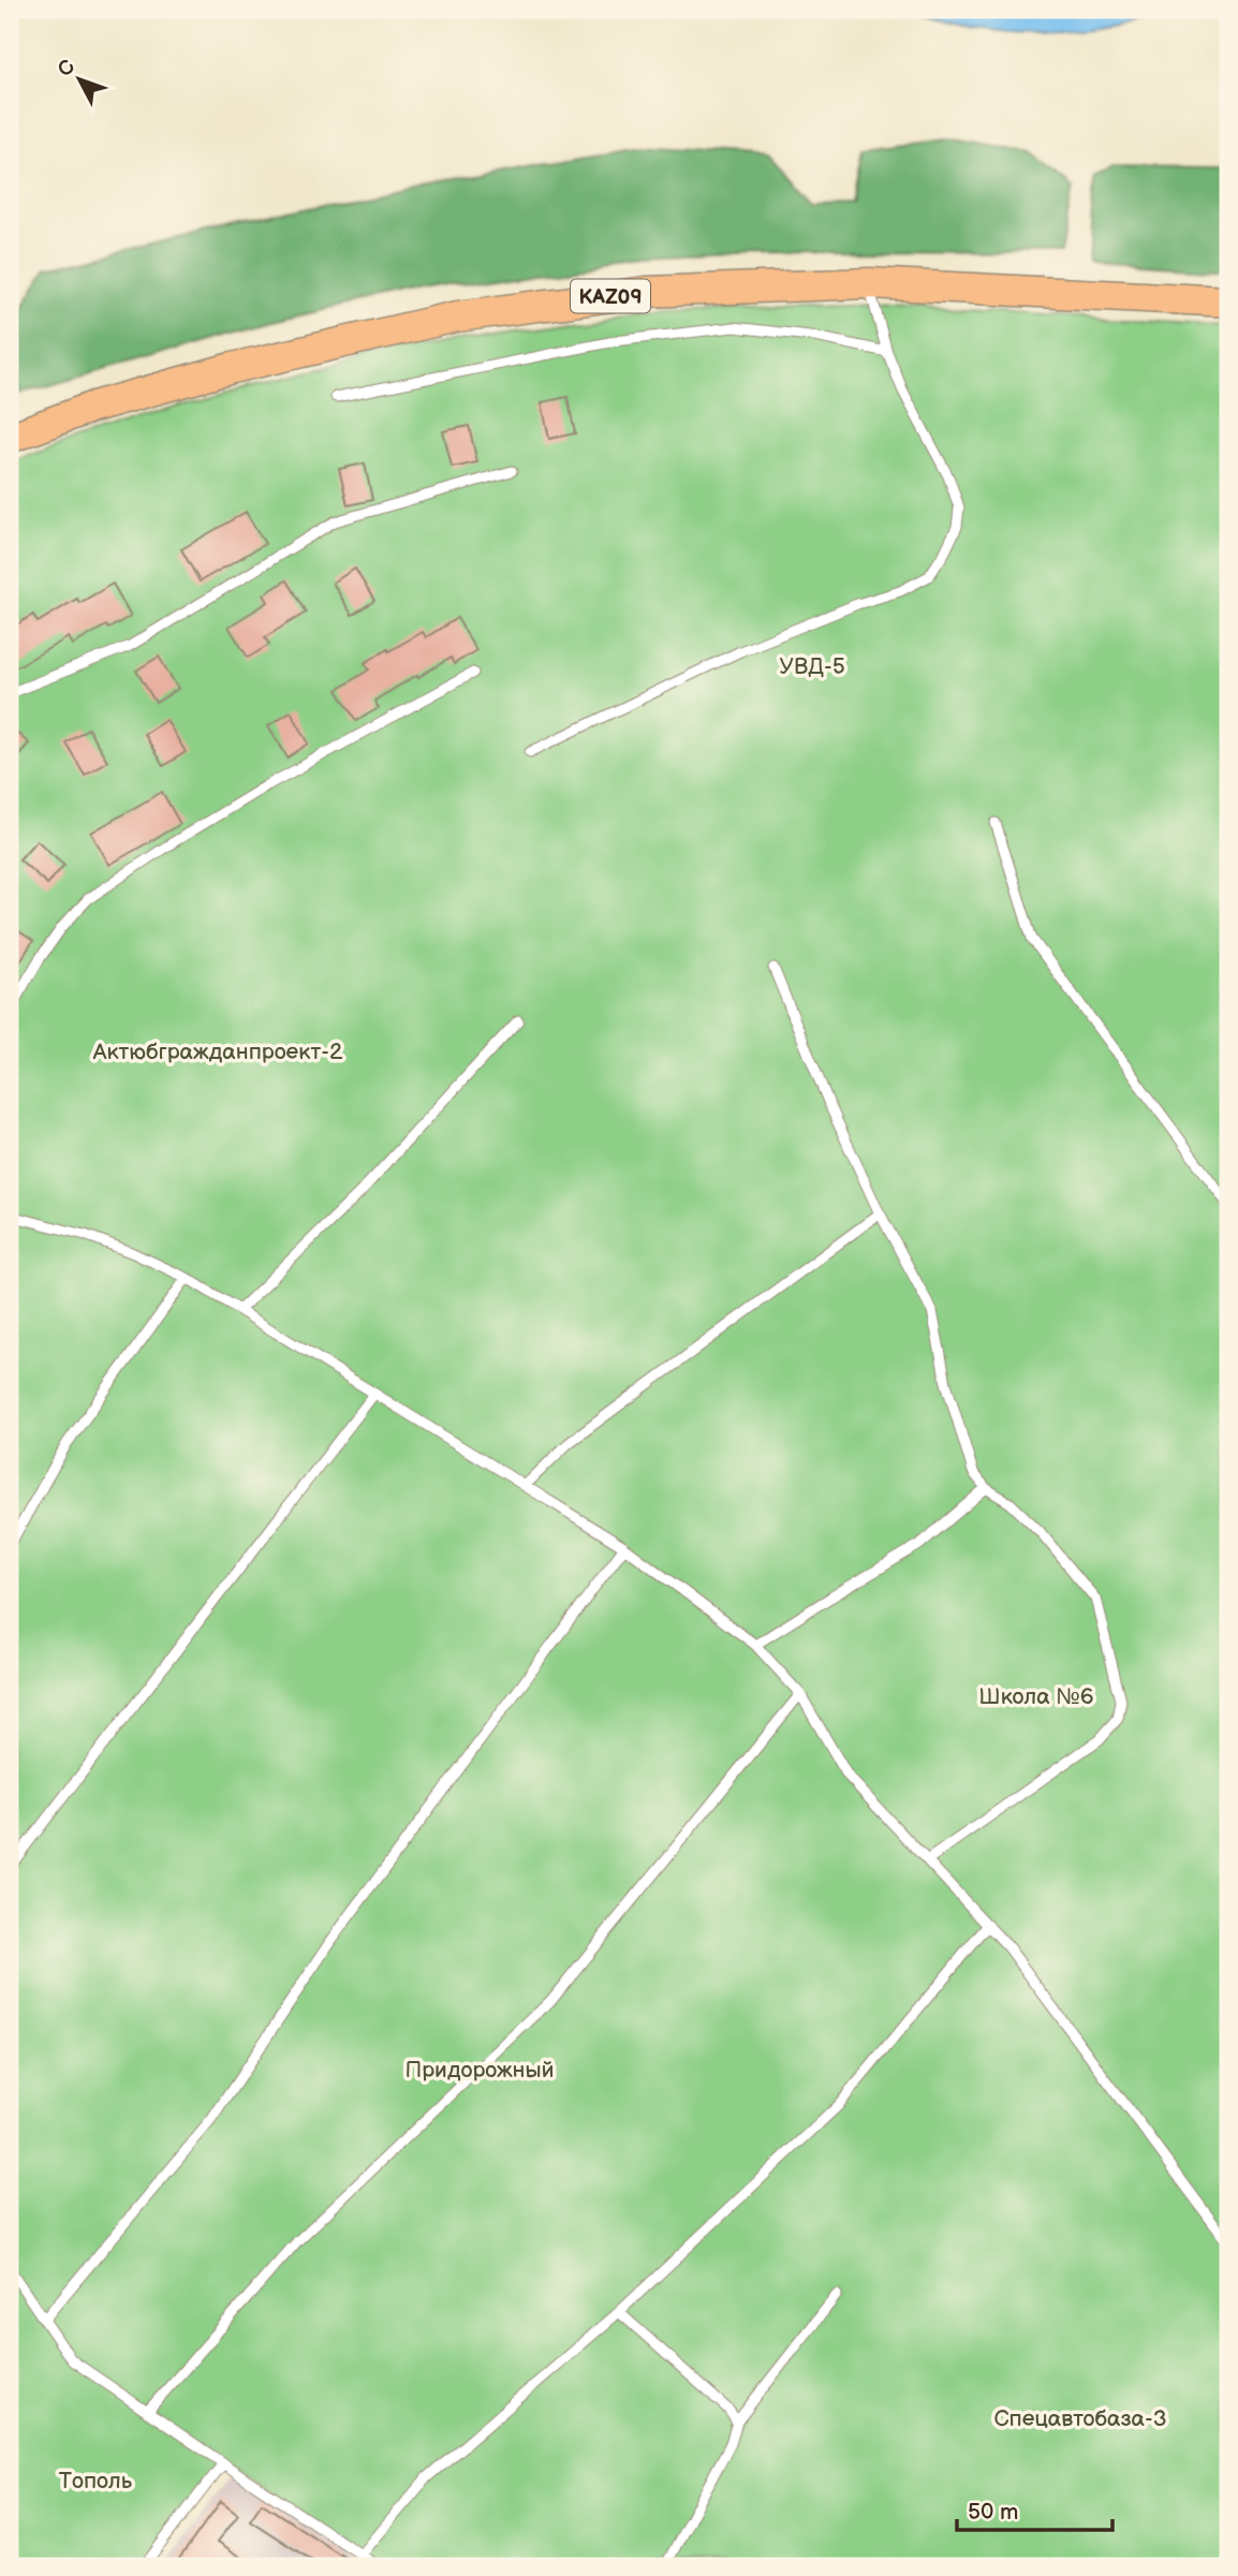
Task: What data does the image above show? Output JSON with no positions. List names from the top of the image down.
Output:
{
  "streets": {
    "highway": ["KAZ09"]
  },
  "parks": [
    "УВД-5",
    "Актюбгражданпроект-2",
    "Школа №6",
    "Придорожный",
    "Спецавтобаза-3",
    "Тополь"
  ],
  "scale_bar": "50 m",
  "north": "top left"
}
